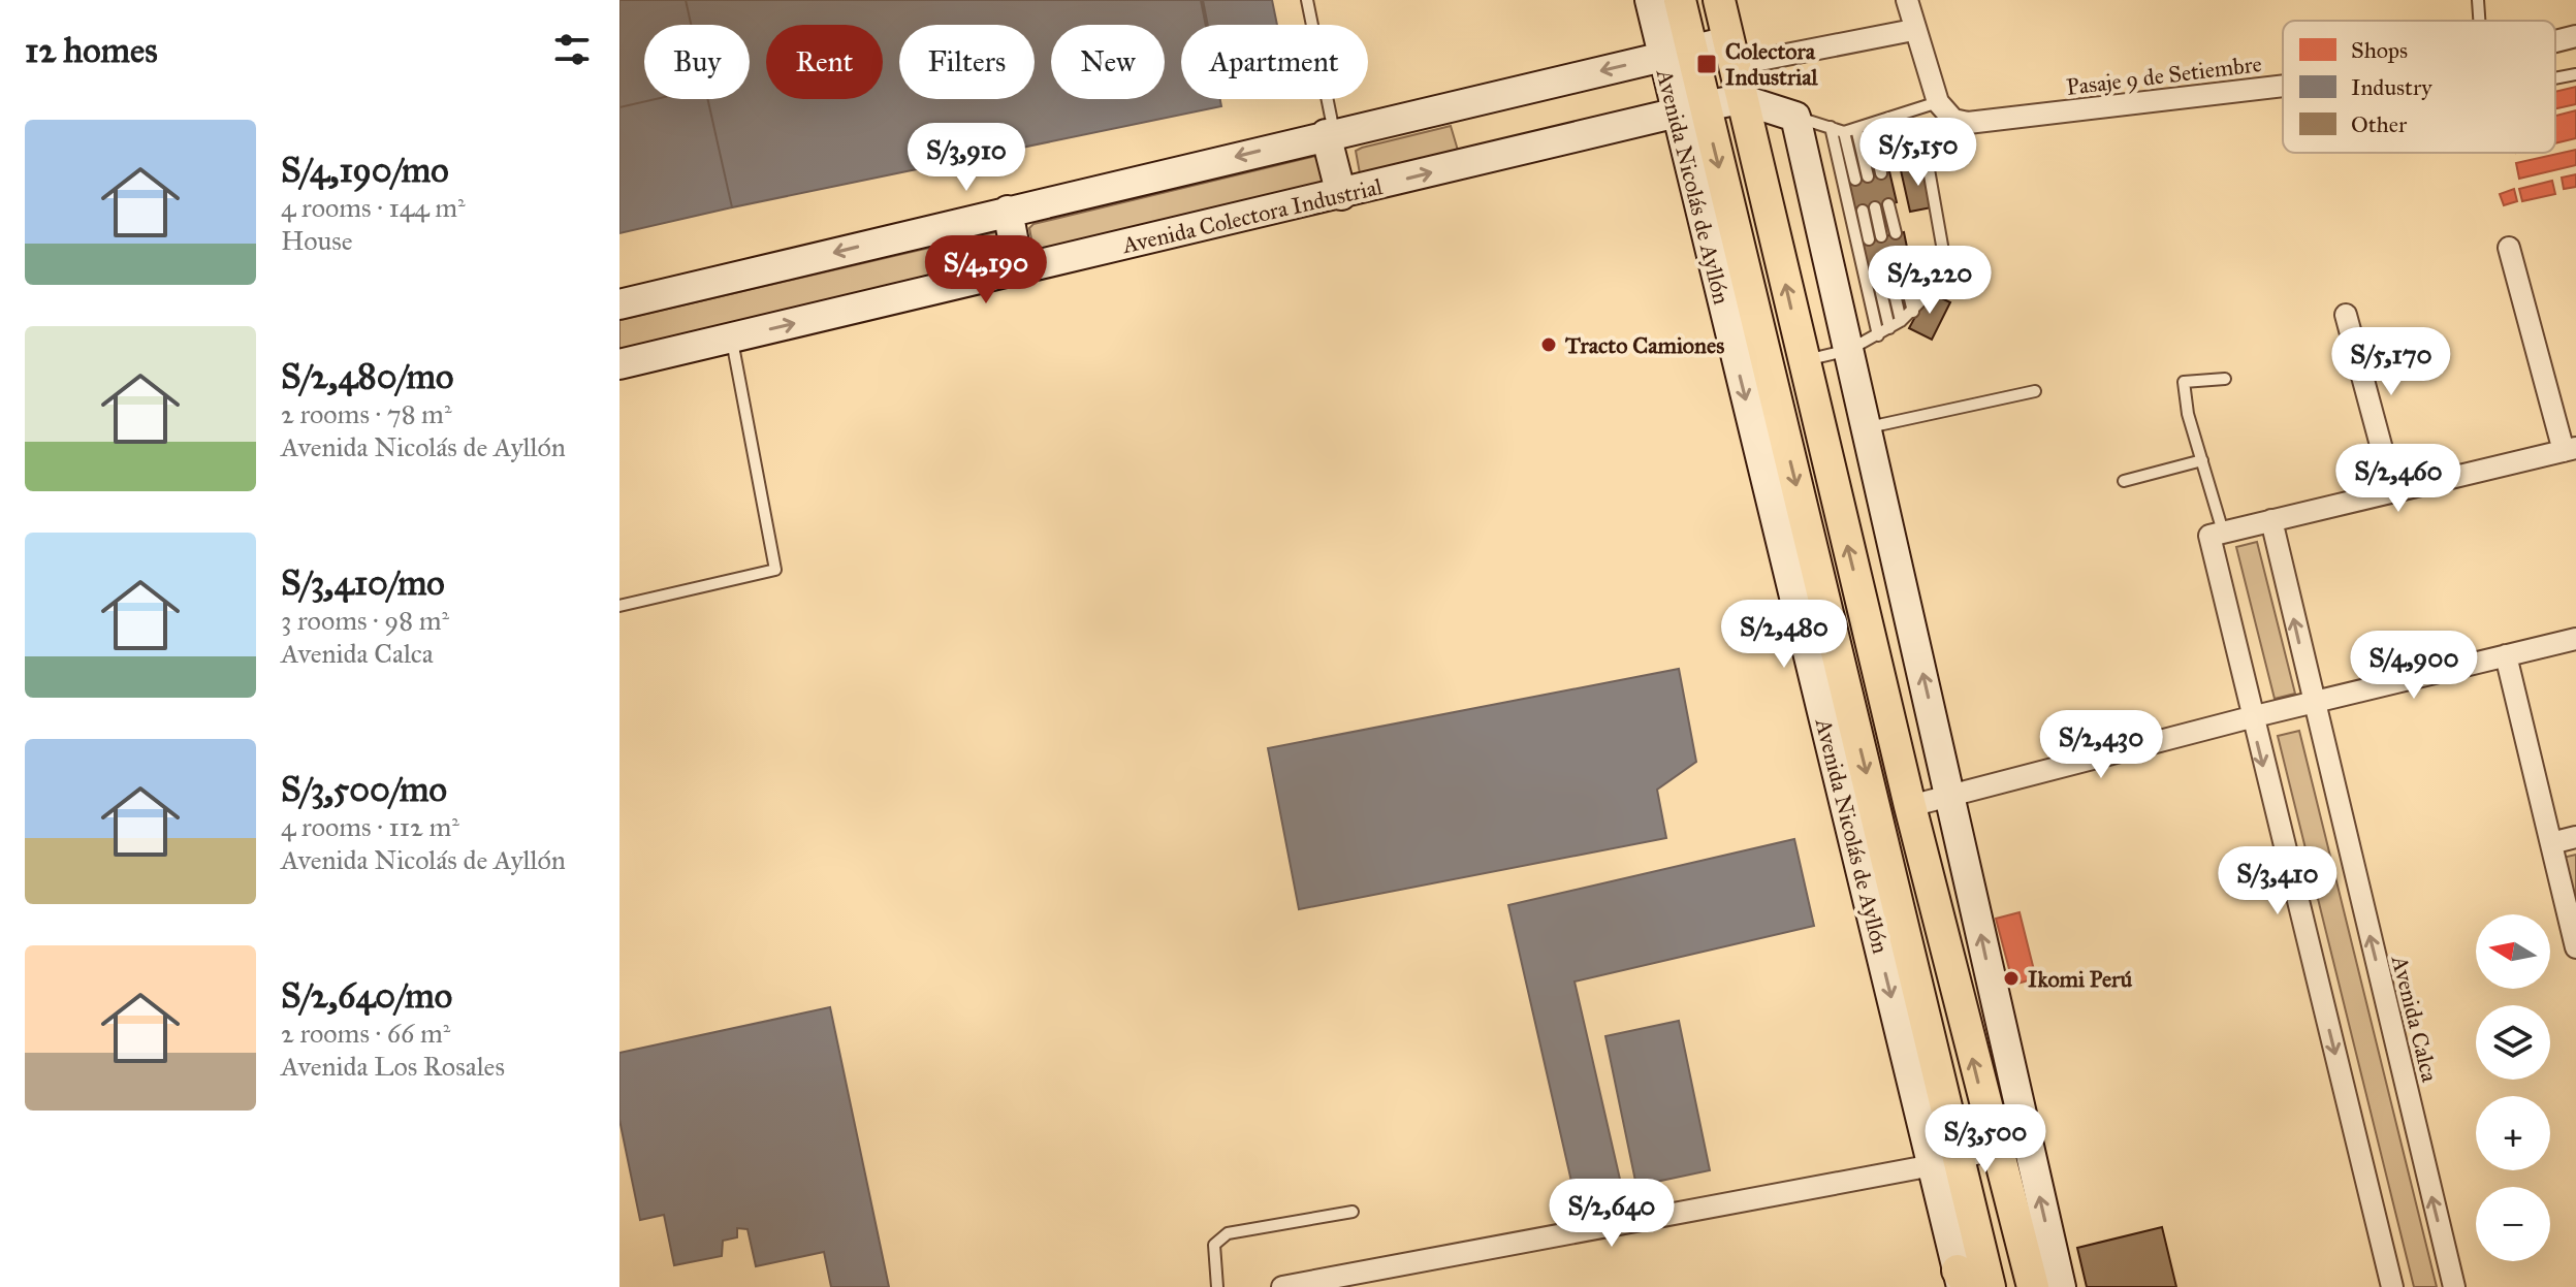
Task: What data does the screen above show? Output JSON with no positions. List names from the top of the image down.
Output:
{
  "streets": {
    "main road": ["Avenida Nicolás de Ayllón", "Avenida Colectora Industrial"],
    "street": ["Pasaje 9 de Setiembre", "Avenida Calca"]
  },
  "crossings": [
    ["Avenida Nicolás de Ayllón", "Avenida Colectora Industrial"]
  ],
  "places": {
    "transit": ["Colectora Industrial"],
    "other": ["Tracto Camiones", "Ikomi Perú"]
  },
  "legend": ["Shops", "Industry", "Other"],
  "north": "left",
  "page": {
    "heading": "12 homes",
    "chip": [
      "Buy",
      "Rent",
      "Filters",
      "New",
      "Apartment"
    ],
    "list": [
      {
        "name": "S/4,190/mo",
        "note": "4 rooms · 144 m² · House"
      },
      {
        "name": "S/2,480/mo",
        "note": "2 rooms · 78 m² · Avenida Nicolás de Ayllón"
      },
      {
        "name": "S/3,410/mo",
        "note": "3 rooms · 98 m² · Avenida Calca"
      },
      {
        "name": "S/3,500/mo",
        "note": "4 rooms · 112 m² · Avenida Nicolás de Ayllón"
      },
      {
        "name": "S/2,640/mo",
        "note": "2 rooms · 66 m² · Avenida Los Rosales"
      }
    ],
    "price": [
      "S/5,150",
      "S/3,910",
      "S/4,190",
      "S/2,220",
      "S/5,170",
      "S/2,460",
      "S/2,480",
      "S/4,900",
      "S/2,430",
      "S/3,410",
      "S/3,500",
      "S/2,640"
    ],
    "map_buttons": ["+", "−"]
  }
}
